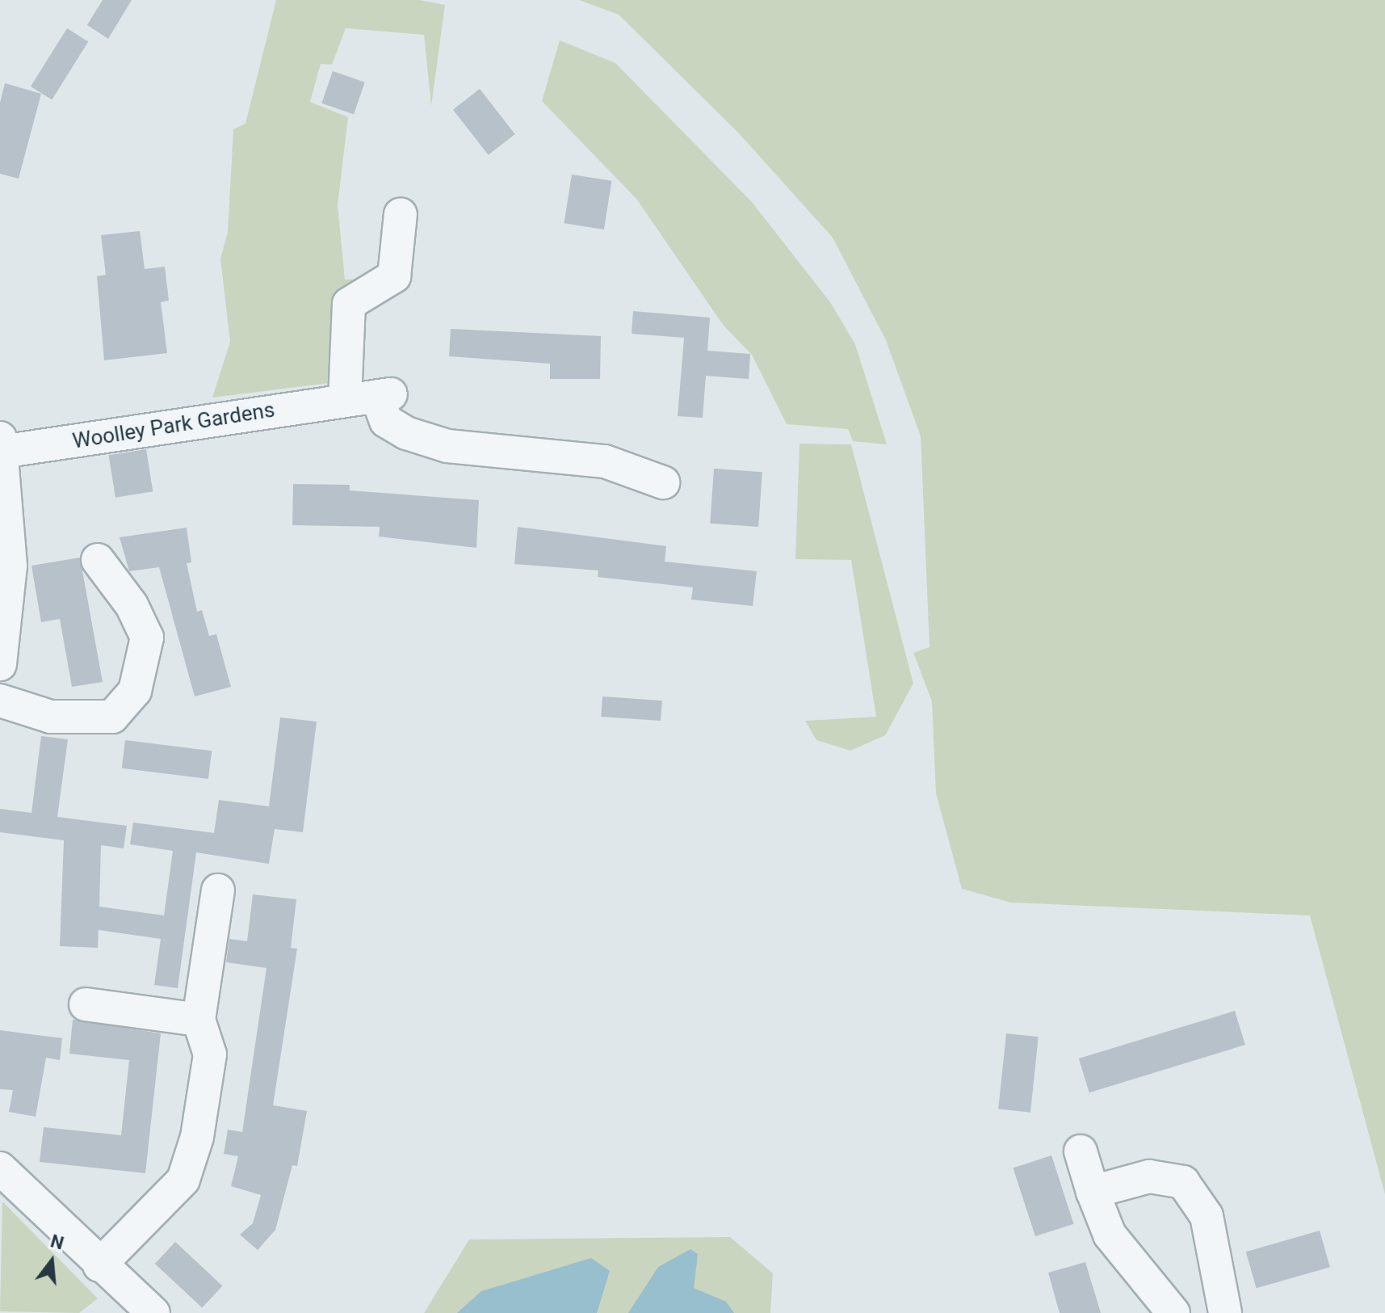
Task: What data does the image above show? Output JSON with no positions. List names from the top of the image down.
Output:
{
  "streets": {
    "street": ["Woolley Park Gardens"]
  },
  "north": "top"
}
